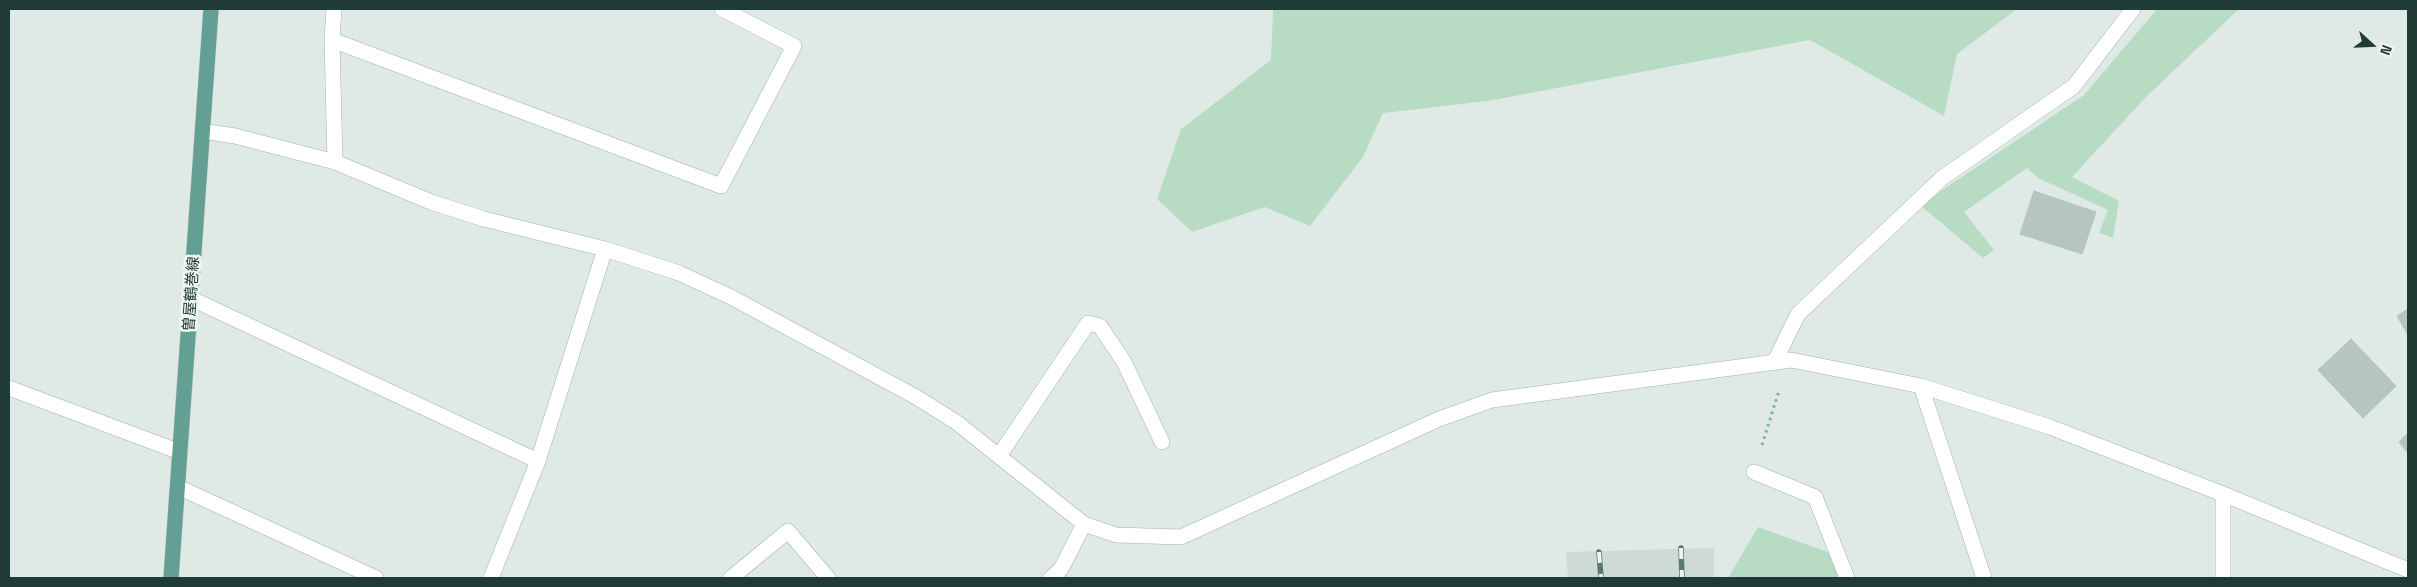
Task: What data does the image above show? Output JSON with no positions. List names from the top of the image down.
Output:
{
  "streets": {
    "main road": ["曽屋鶴巻線"]
  },
  "north": "right"
}
